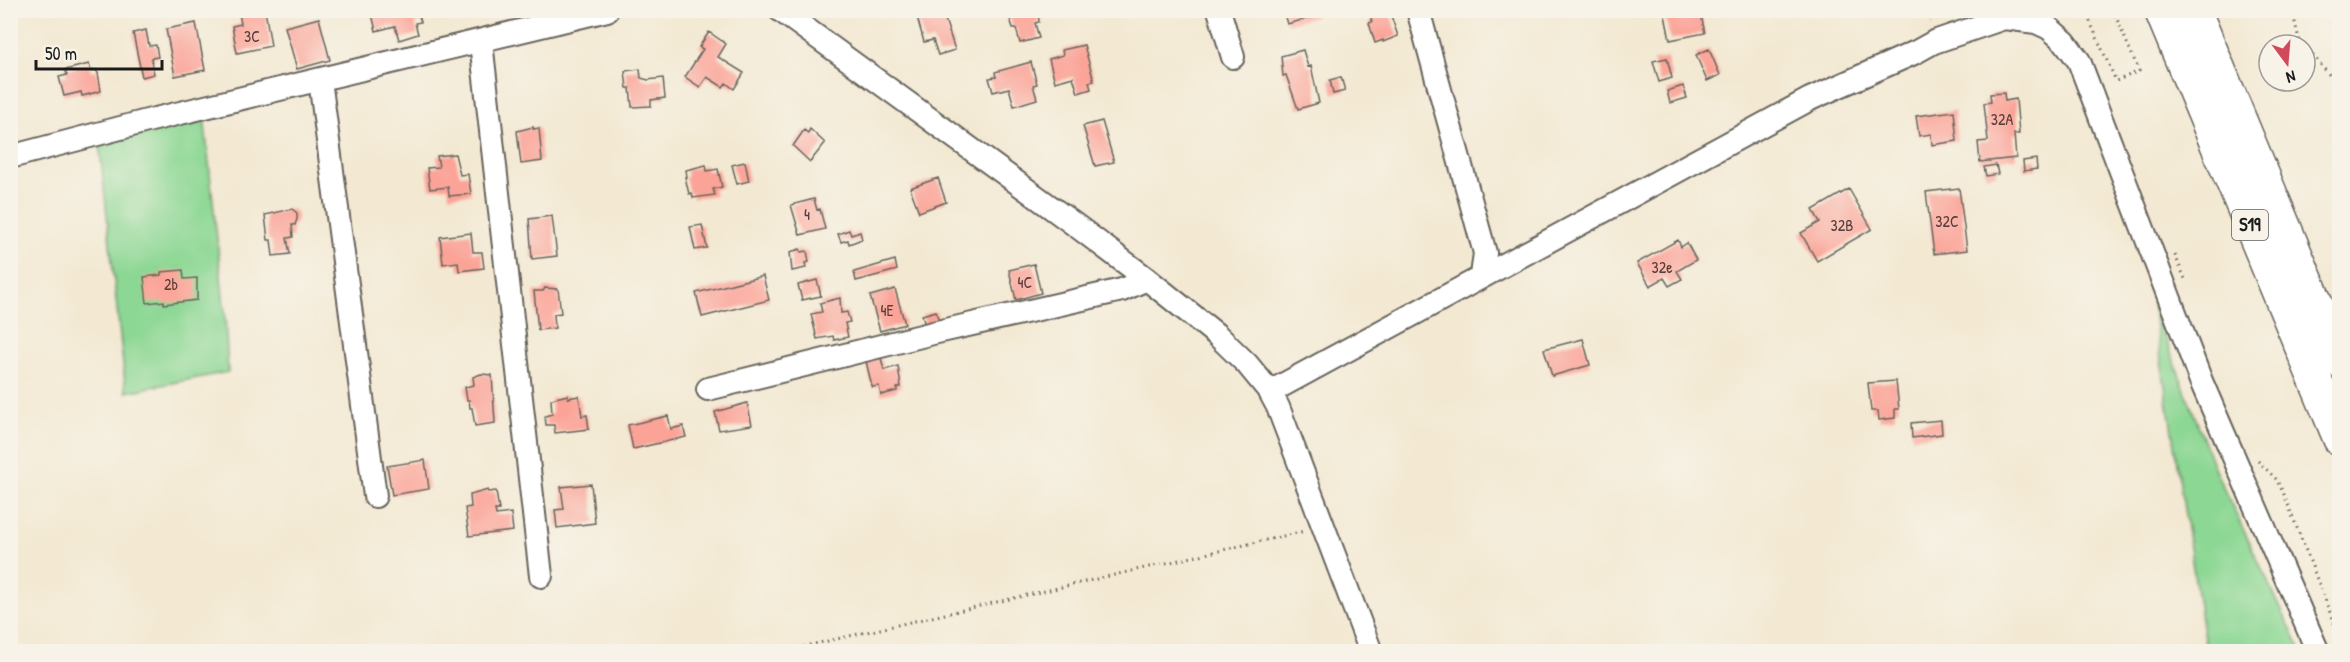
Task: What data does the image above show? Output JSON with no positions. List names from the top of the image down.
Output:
{
  "streets": {
    "highway": ["S19"]
  },
  "house_numbers": [
    "3C",
    "32A",
    "4",
    "32C",
    "32B",
    "32e",
    "4C",
    "2b",
    "4E"
  ],
  "scale_bar": "50 m",
  "north": "bottom"
}
